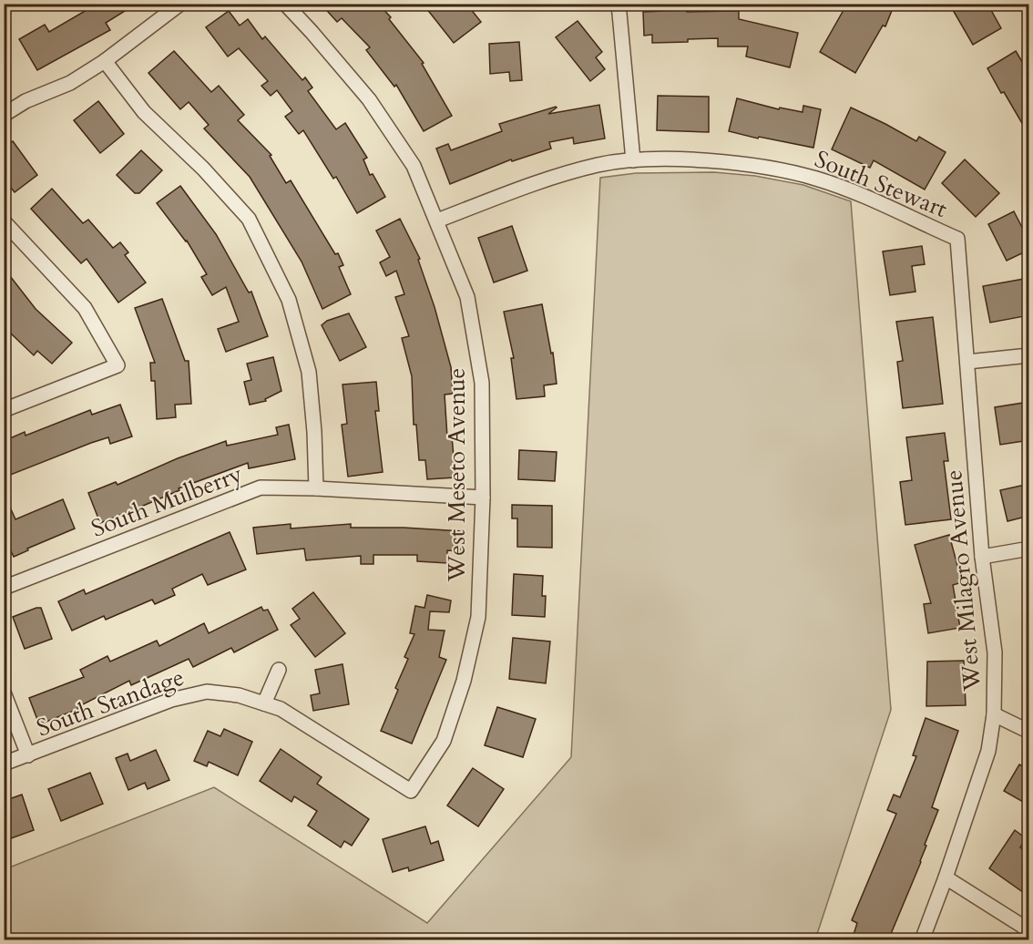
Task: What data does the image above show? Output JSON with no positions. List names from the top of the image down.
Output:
{
  "streets": {
    "street": [
      "South Stewart",
      "West Meseto Avenue",
      "South Mulberry",
      "West Milagro Avenue",
      "South Standage"
    ]
  },
  "crossings": [
    ["South Stewart", "West Meseto Avenue"],
    ["South Stewart", "West Milagro Avenue"],
    ["West Meseto Avenue", "South Mulberry"],
    ["West Meseto Avenue", "South Standage"]
  ]
}
